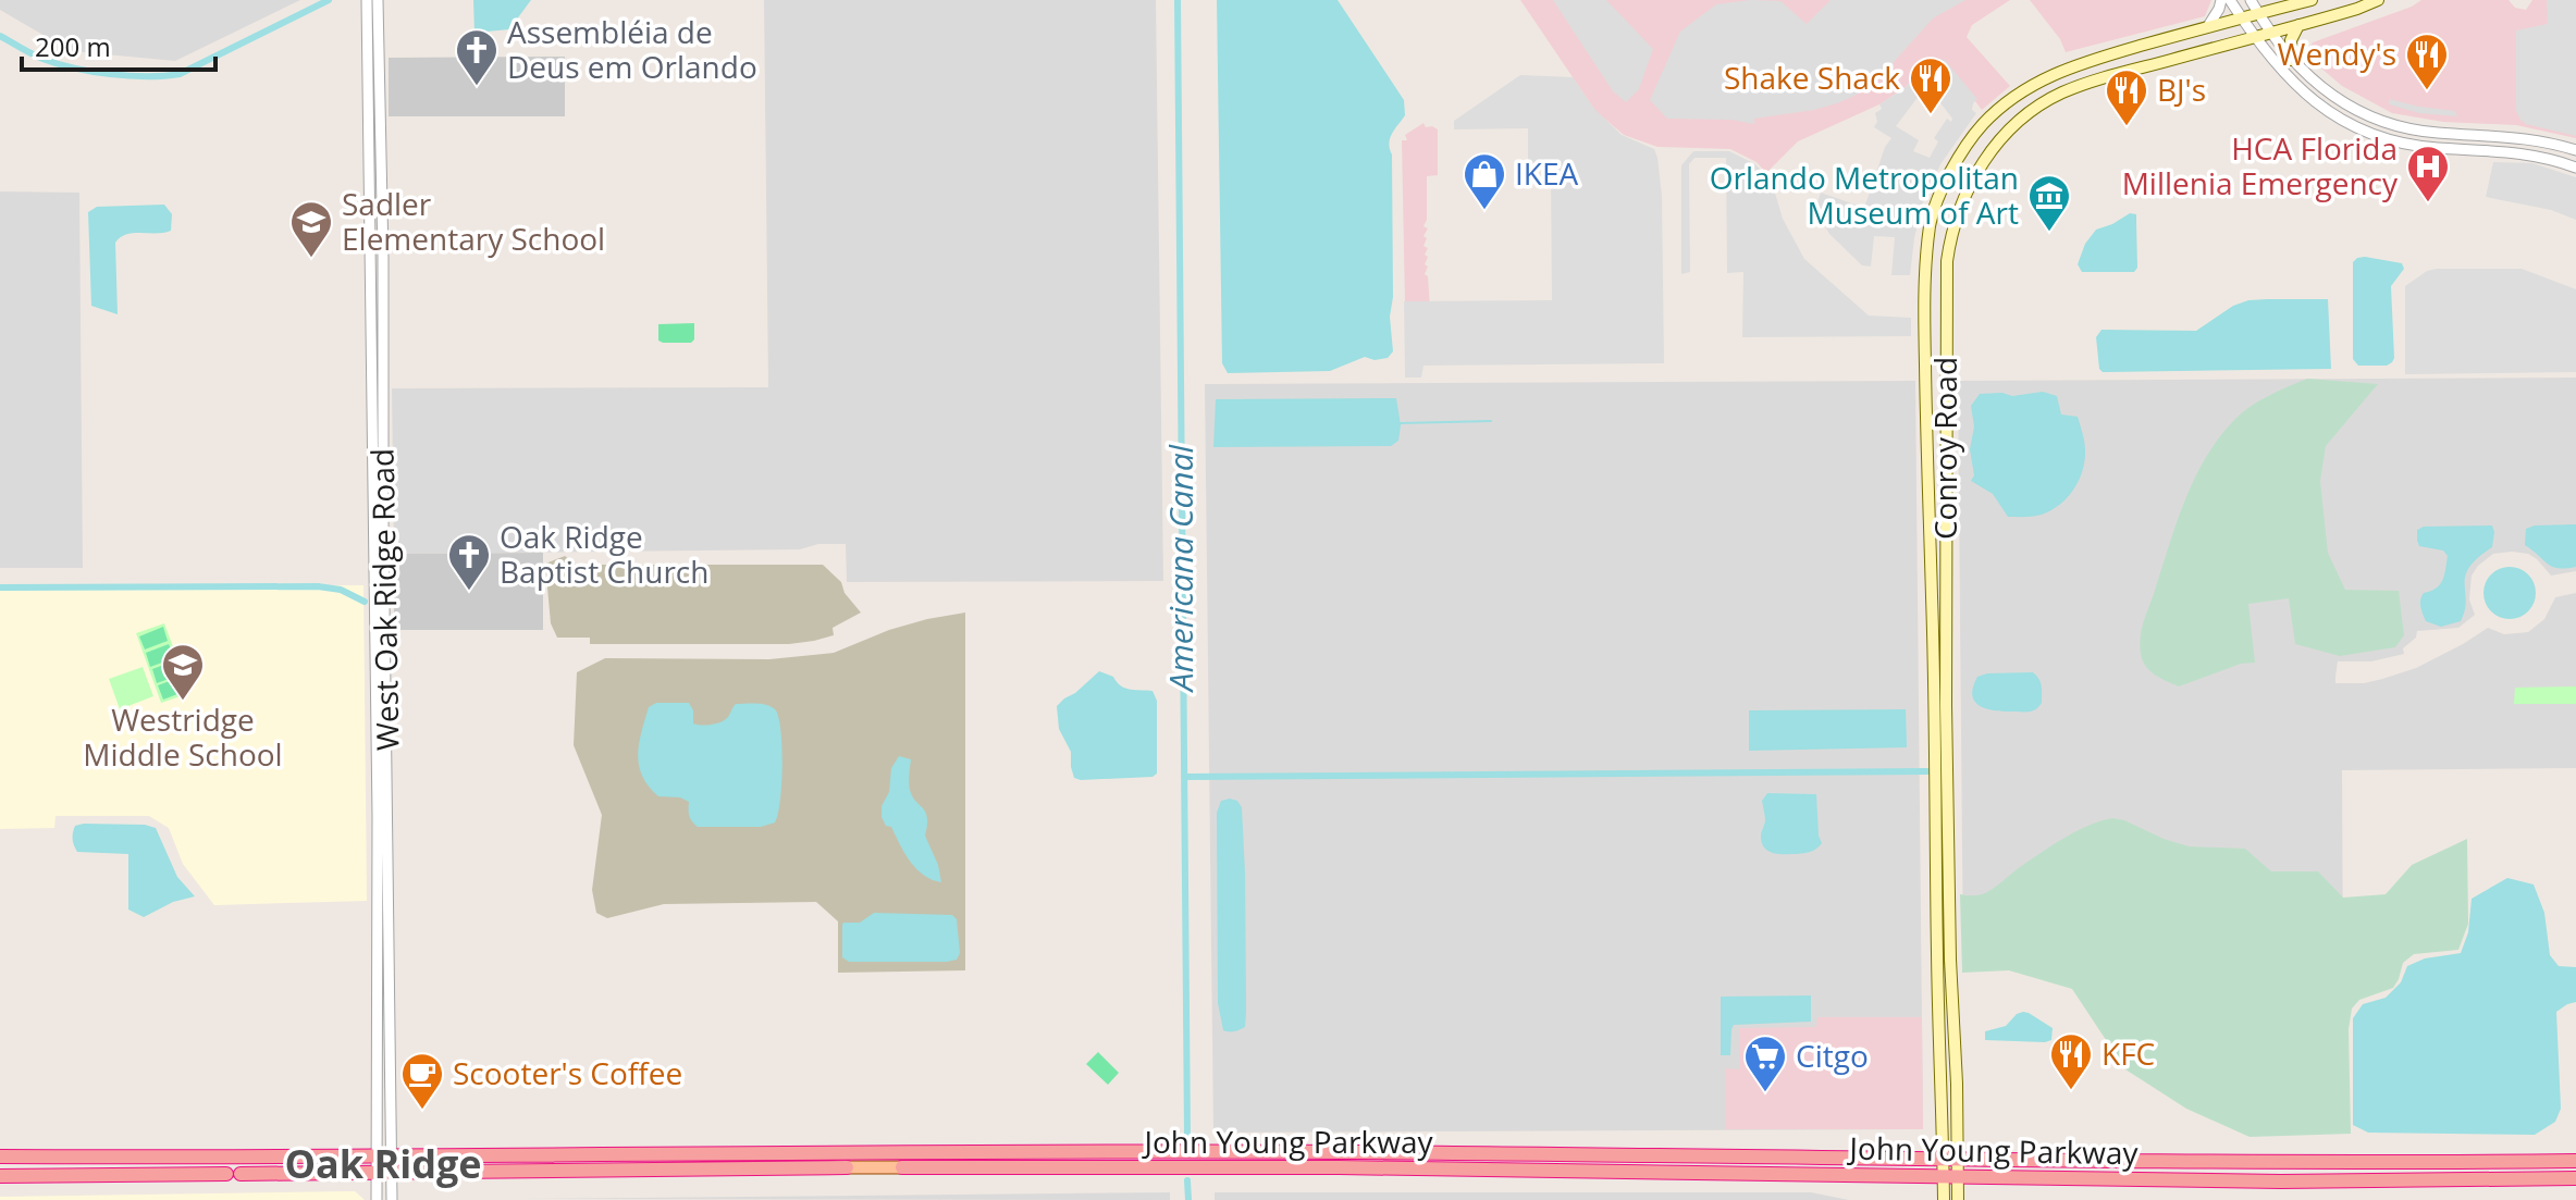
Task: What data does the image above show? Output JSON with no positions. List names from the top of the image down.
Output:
{
  "streets": {
    "highway": ["John Young Parkway"],
    "main road": ["Conroy Road"],
    "street": ["West Oak Ridge Road"]
  },
  "crossings": [
    ["Conroy Road", "John Young Parkway"],
    ["West Oak Ridge Road", "John Young Parkway"]
  ],
  "districts": ["Oak Ridge"],
  "water": ["Americana Canal"],
  "places": {
    "church": ["Assembléia de Deus em Orlando", "Oak Ridge Baptist Church"],
    "restaurant": [
      "Wendy's",
      "Shake Shack",
      "BJ's",
      "KFC"
    ],
    "hospital": ["HCA Florida Millenia Emergency"],
    "shop": ["IKEA"],
    "museum": ["Orlando Metropolitan Museum of Art"],
    "school or university": ["Sadler Elementary School", "Westridge Middle School"],
    "supermarket": ["Citgo"],
    "cafe": ["Scooter's Coffee"]
  },
  "scale_bar": "200 m"
}
